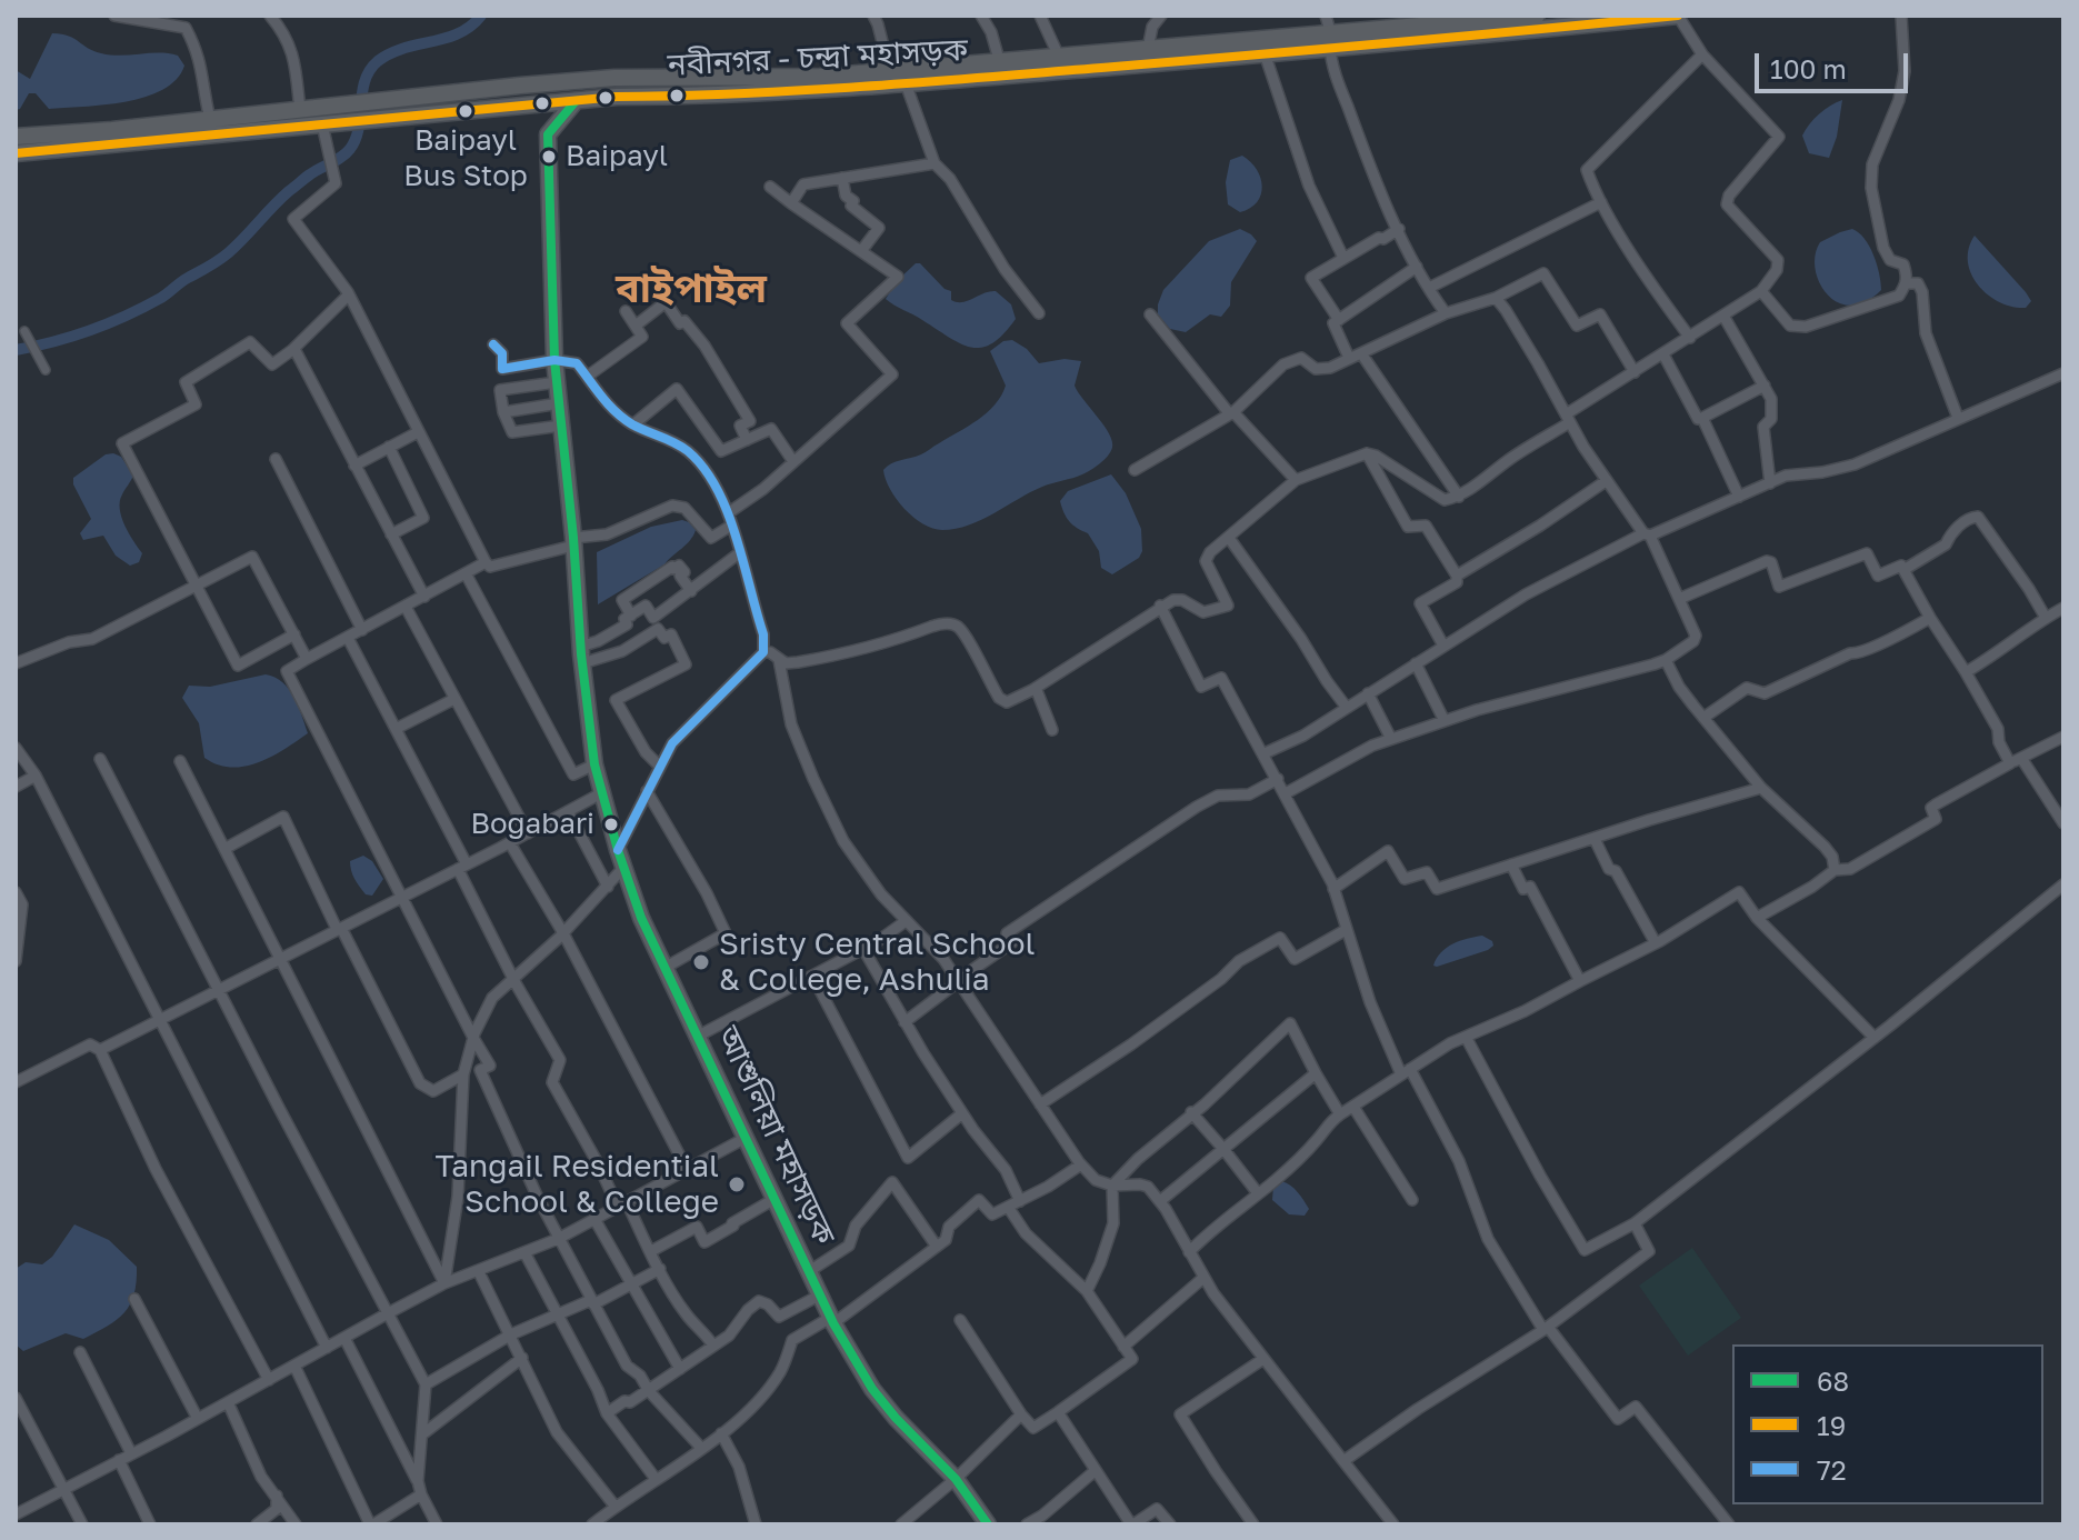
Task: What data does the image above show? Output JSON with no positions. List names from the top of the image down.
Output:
{
  "streets": {
    "highway": ["নবীনগর - চন্দ্রা মহাসড়ক", "আশুলিয়া মহাসড়ক"]
  },
  "crossings": [
    ["নবীনগর - চন্দ্রা মহাসড়ক", "আশুলিয়া মহাসড়ক"]
  ],
  "districts": ["বাইপাইল"],
  "places": [
    "Baipayl Bus Stop",
    "Baipayl",
    "Bogabari",
    "Sristy Central School & College, Ashulia",
    "Tangail Residential School & College"
  ],
  "lines": ["transit line 19", "transit line 68", "transit line 72"],
  "legend": ["68", "19", "72"],
  "scale_bar": "100 m"
}
